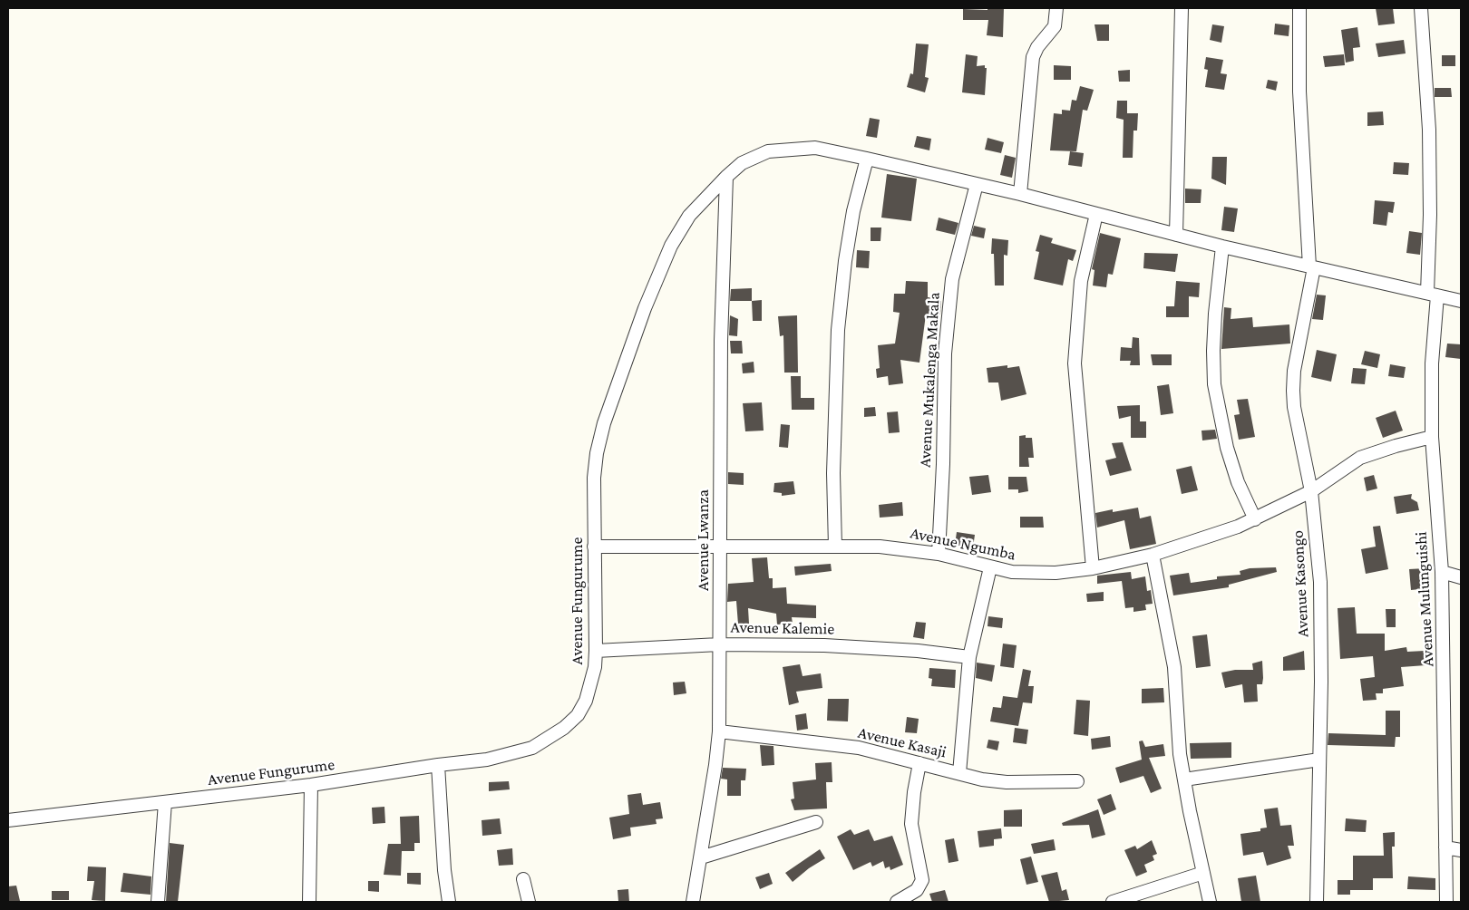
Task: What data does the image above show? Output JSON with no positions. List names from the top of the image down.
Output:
{
  "streets": {
    "street": [
      "Avenue Mukalenga Makala",
      "Avenue Lwanza",
      "Avenue Ngumba",
      "Avenue Kasongo",
      "Avenue Mulunguishi",
      "Avenue Fungurume",
      "Avenue Kalemie",
      "Avenue Kasaji"
    ]
  },
  "crossings": [
    ["Avenue Mukalenga Makala", "Avenue Ngumba"],
    ["Avenue Mukalenga Makala", "Avenue Fungurume"],
    ["Avenue Lwanza", "Avenue Ngumba"],
    ["Avenue Lwanza", "Avenue Fungurume"],
    ["Avenue Lwanza", "Avenue Kalemie"],
    ["Avenue Lwanza", "Avenue Kasaji"],
    ["Avenue Ngumba", "Avenue Kasongo"],
    ["Avenue Ngumba", "Avenue Mulunguishi"],
    ["Avenue Ngumba", "Avenue Fungurume"],
    ["Avenue Kasongo", "Avenue Fungurume"],
    ["Avenue Mulunguishi", "Avenue Fungurume"],
    ["Avenue Fungurume", "Avenue Kalemie"]
  ]
}
